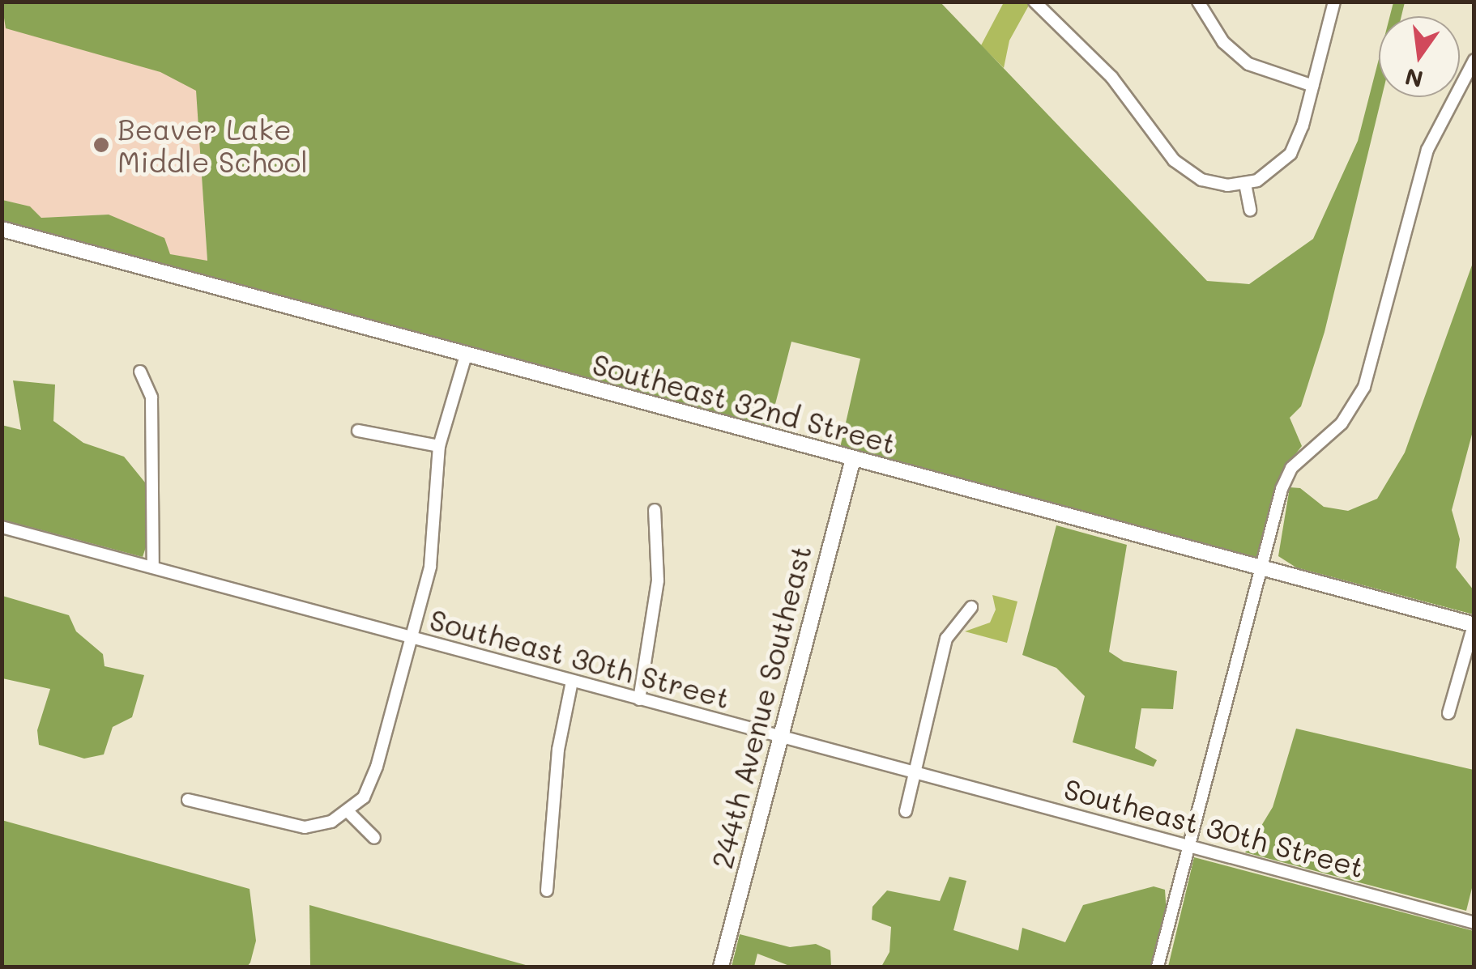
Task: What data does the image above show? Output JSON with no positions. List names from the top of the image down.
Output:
{
  "streets": {
    "street": ["Southeast 32nd Street", "Southeast 30th Street", "244th Avenue Southeast"]
  },
  "crossings": [
    ["Southeast 32nd Street", "244th Avenue Southeast"],
    ["Southeast 30th Street", "244th Avenue Southeast"]
  ],
  "places": ["Beaver Lake Middle School"],
  "north": "bottom"
}
